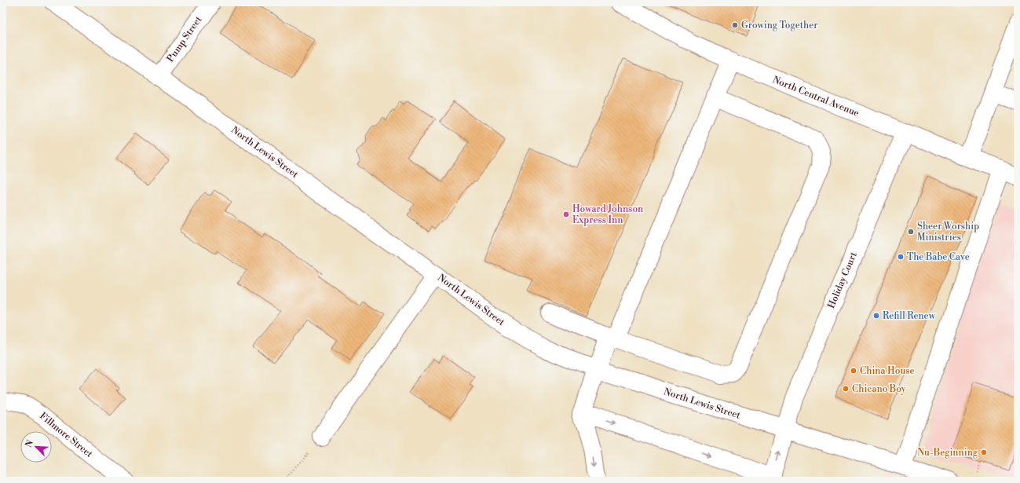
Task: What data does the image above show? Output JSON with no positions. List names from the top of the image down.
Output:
{
  "streets": {
    "street": [
      "Pump Street",
      "North Central Avenue",
      "North Lewis Street",
      "Holiday Court",
      "Fillmore Street"
    ]
  },
  "crossings": [
    ["Pump Street", "North Lewis Street"],
    ["North Central Avenue", "Holiday Court"],
    ["North Lewis Street", "Holiday Court"]
  ],
  "places": [
    "Growing Together",
    "Howard Johnson Express Inn",
    "Sheer Worship Ministries",
    "The Babe Cave",
    "Refill Renew",
    "China House",
    "Chicano Boy",
    "Nu-Beginning"
  ],
  "north": "top left"
}
